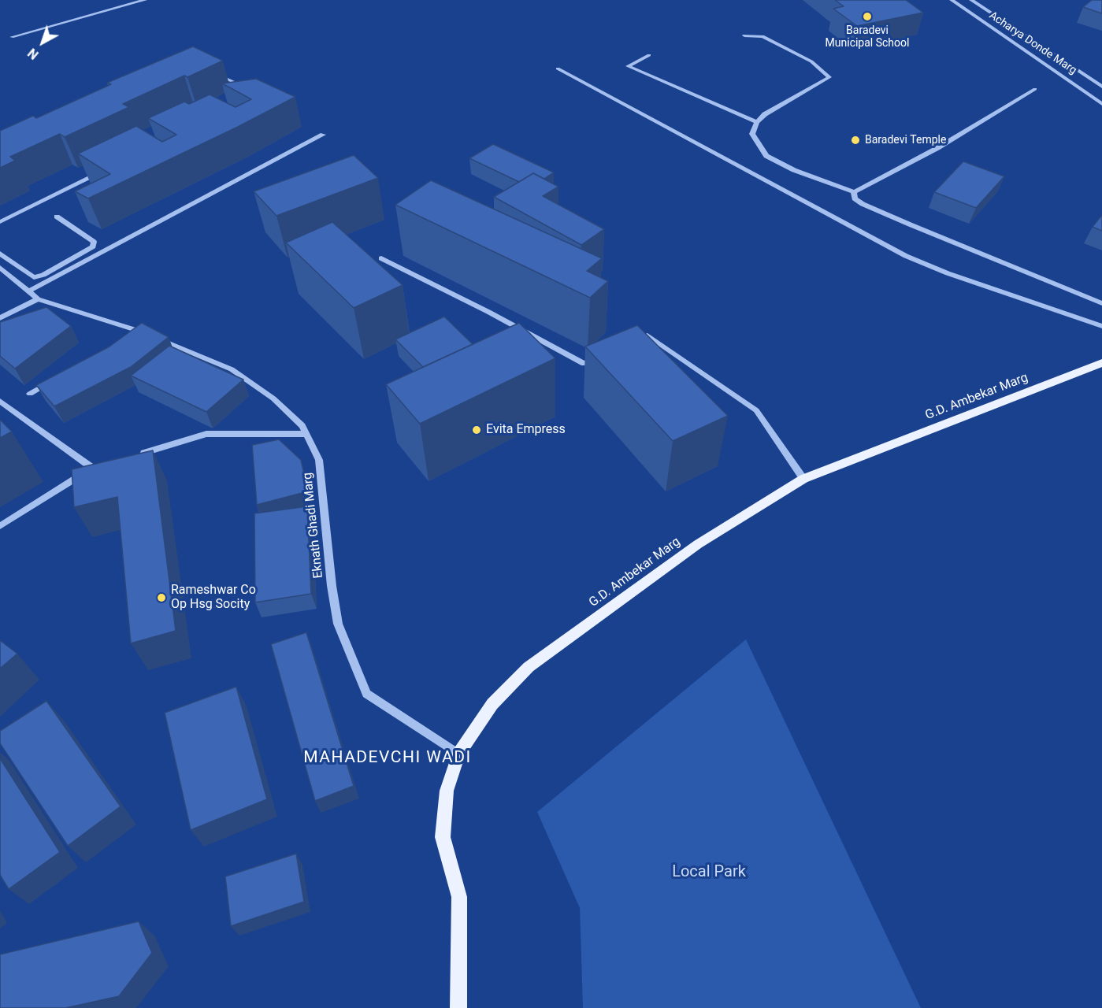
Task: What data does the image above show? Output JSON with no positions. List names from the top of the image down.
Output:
{
  "streets": {
    "main road": ["G.D. Ambekar Marg"],
    "street": ["Acharya Donde Marg", "Eknath Ghadi Marg"]
  },
  "crossings": [
    ["G.D. Ambekar Marg", "Eknath Ghadi Marg"]
  ],
  "districts": ["MAHADEVCHI WADI"],
  "parks": ["Local Park"],
  "places": [
    "Baradevi Municipal School",
    "Baradevi Temple",
    "Evita Empress",
    "Rameshwar Co Op Hsg Socity"
  ],
  "north": "bottom left"
}
